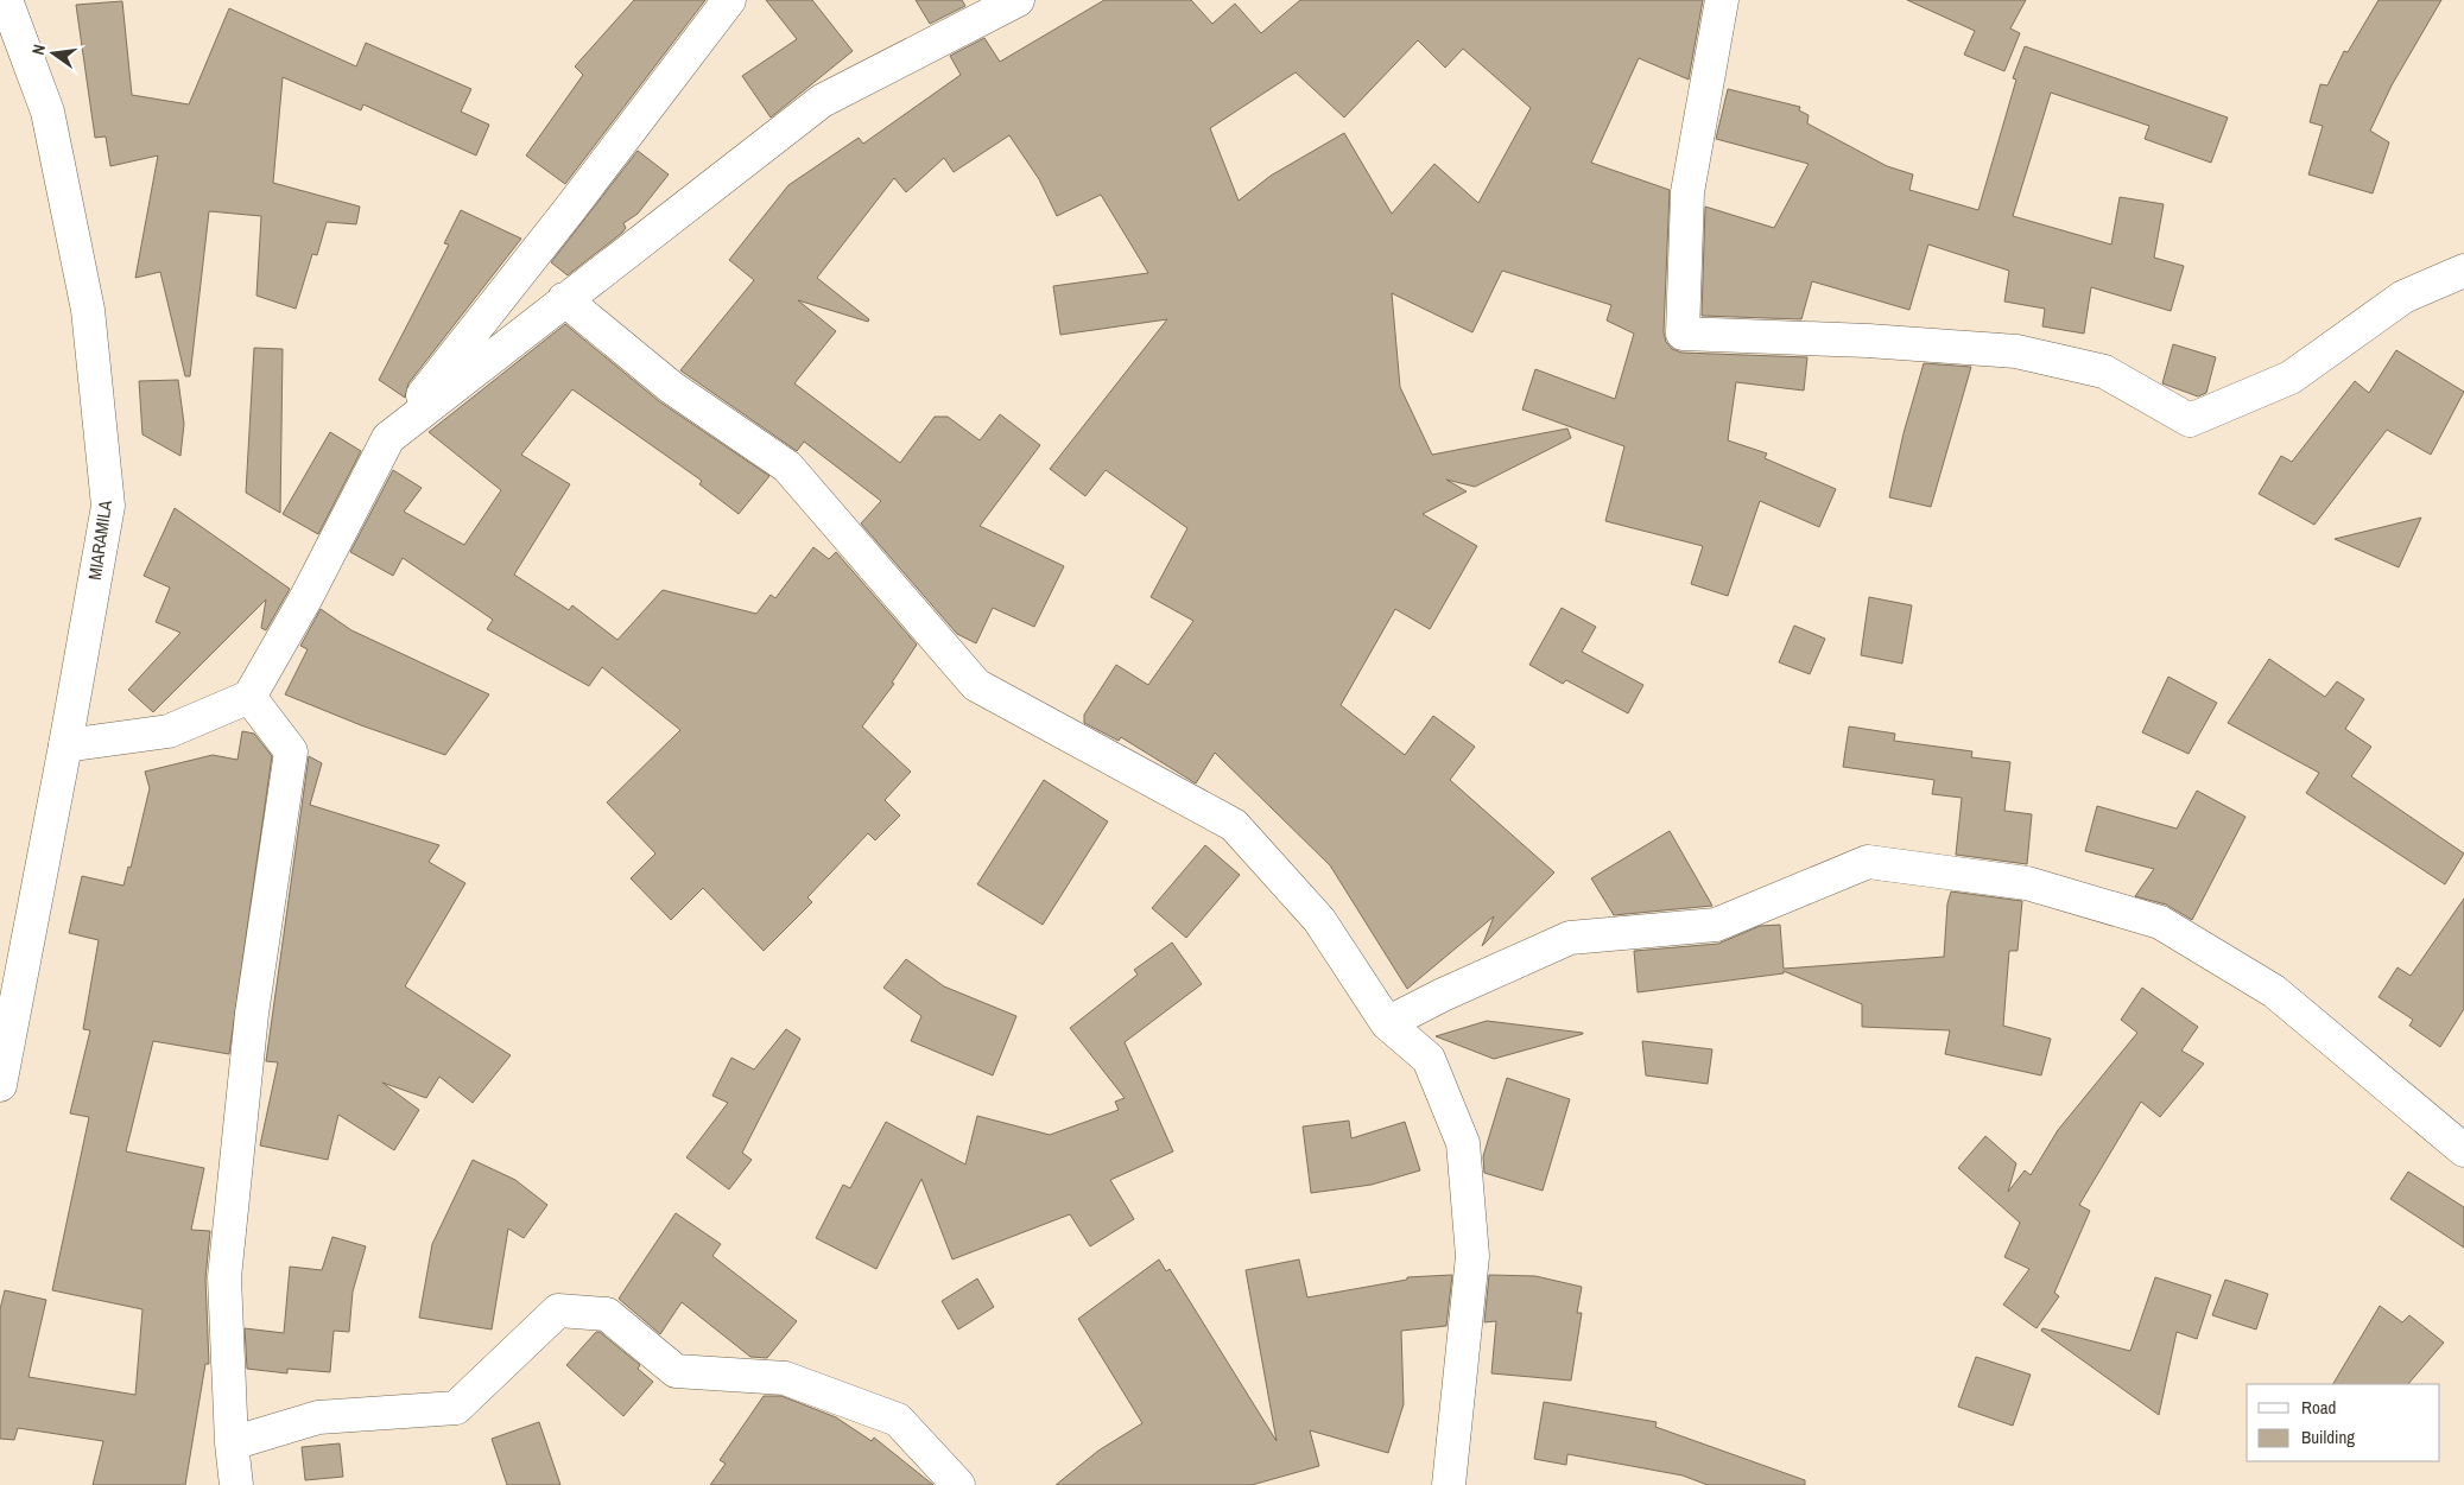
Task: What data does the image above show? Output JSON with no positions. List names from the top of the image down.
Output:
{
  "streets": {
    "street": ["MIARAMILA"]
  },
  "legend": ["Road", "Building"],
  "north": "left"
}
